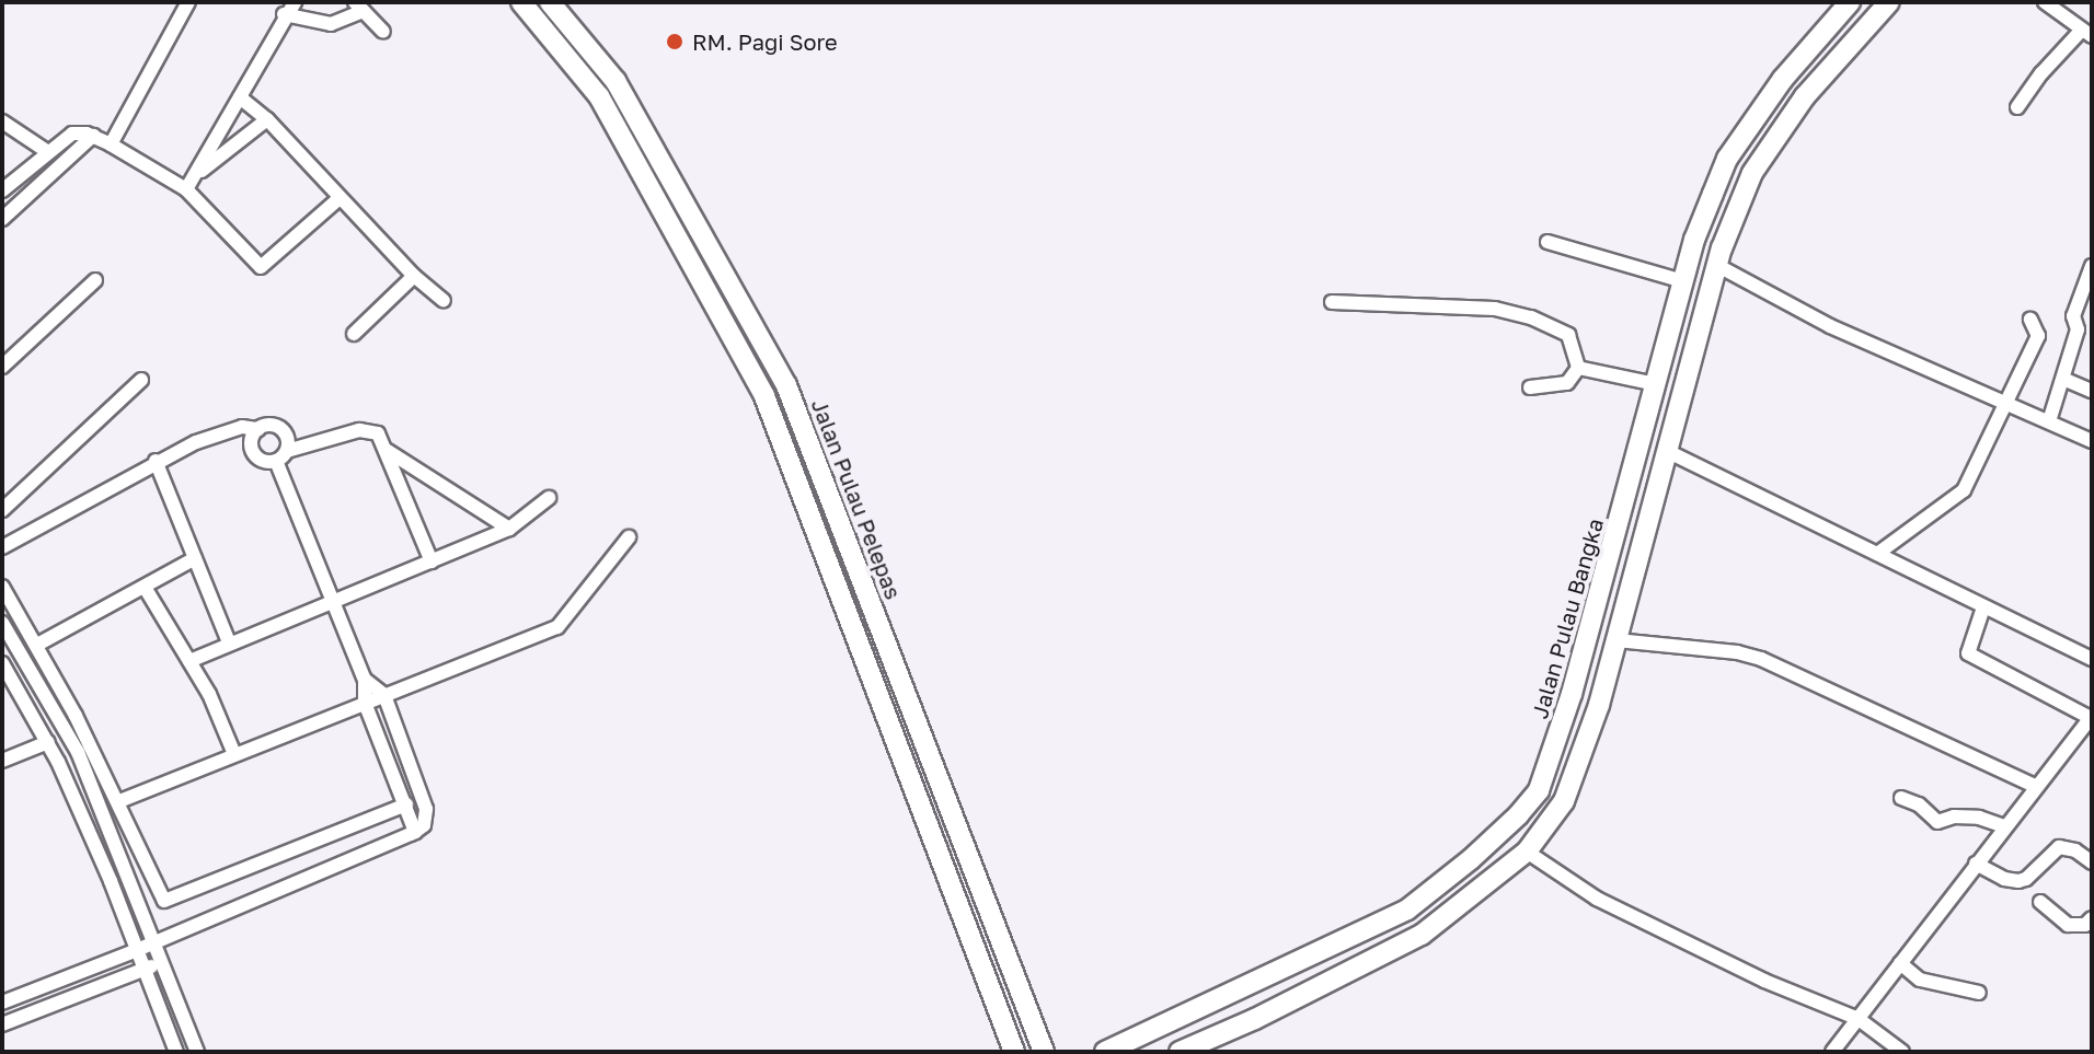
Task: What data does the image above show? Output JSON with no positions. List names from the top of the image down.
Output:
{
  "streets": {
    "highway": ["Jalan Pulau Pelepas", "Jalan Pulau Bangka"]
  },
  "places": ["RM. Pagi Sore"]
}
